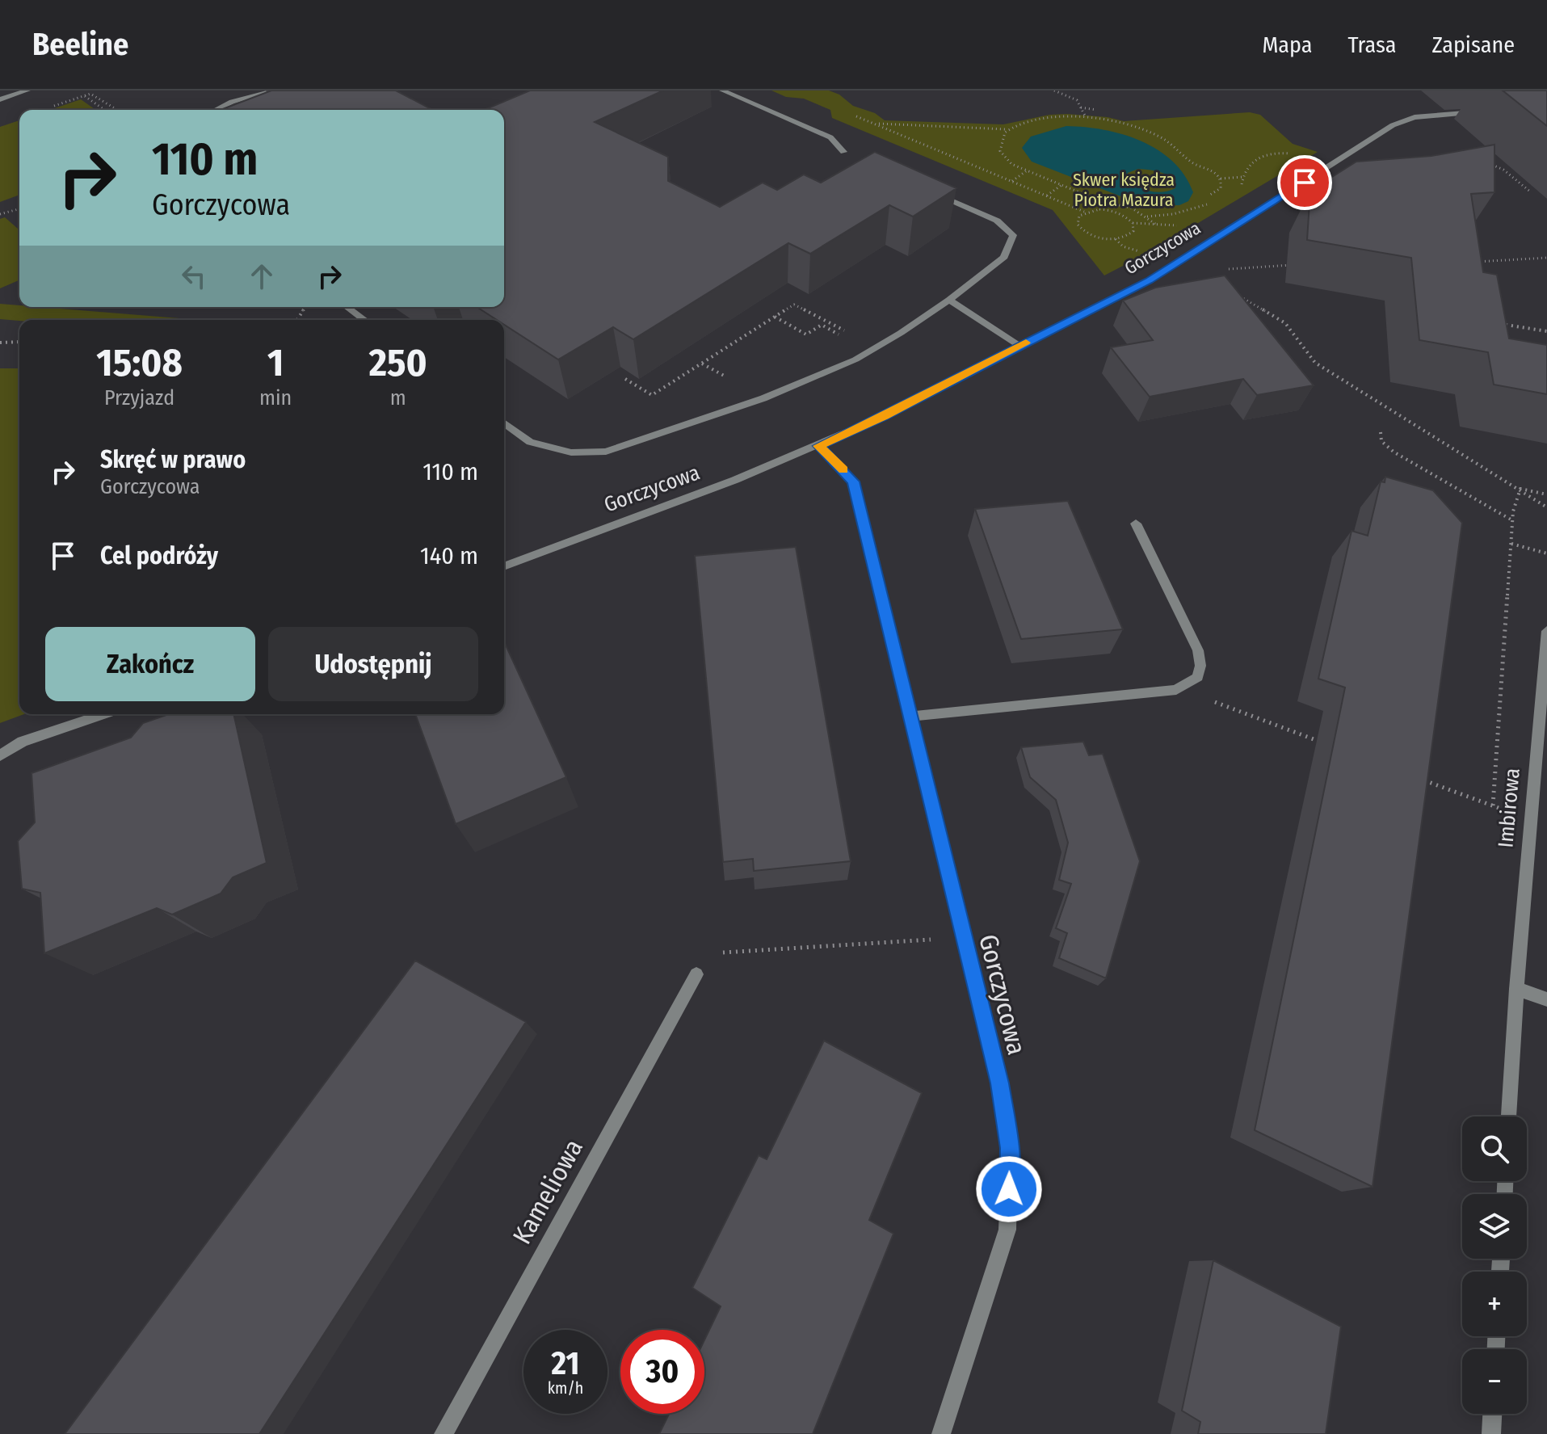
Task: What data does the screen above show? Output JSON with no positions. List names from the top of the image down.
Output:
{
  "streets": {
    "street": ["Gorczycowa", "Imbirowa", "Kameliowa"]
  },
  "parks": ["Skwer księdza Piotra Mazura"],
  "page": {
    "header": "Beeline",
    "nav": ["Mapa", "Trasa", "Zapisane"],
    "turn": ["110 m", "Gorczycowa"],
    "eta": [
      "15:08",
      "Przyjazd",
      "1",
      "min",
      "250",
      "m"
    ],
    "list": [
      {
        "name": "Skręć w prawo",
        "note": "Gorczycowa",
        "value": "110 m"
      },
      {
        "name": "Cel podróży",
        "value": "140 m"
      }
    ],
    "buttons": ["Zakończ", "Udostępnij"],
    "map_buttons": ["+", "−"],
    "speed": "21 km/h",
    "limit": "30"
  }
}
